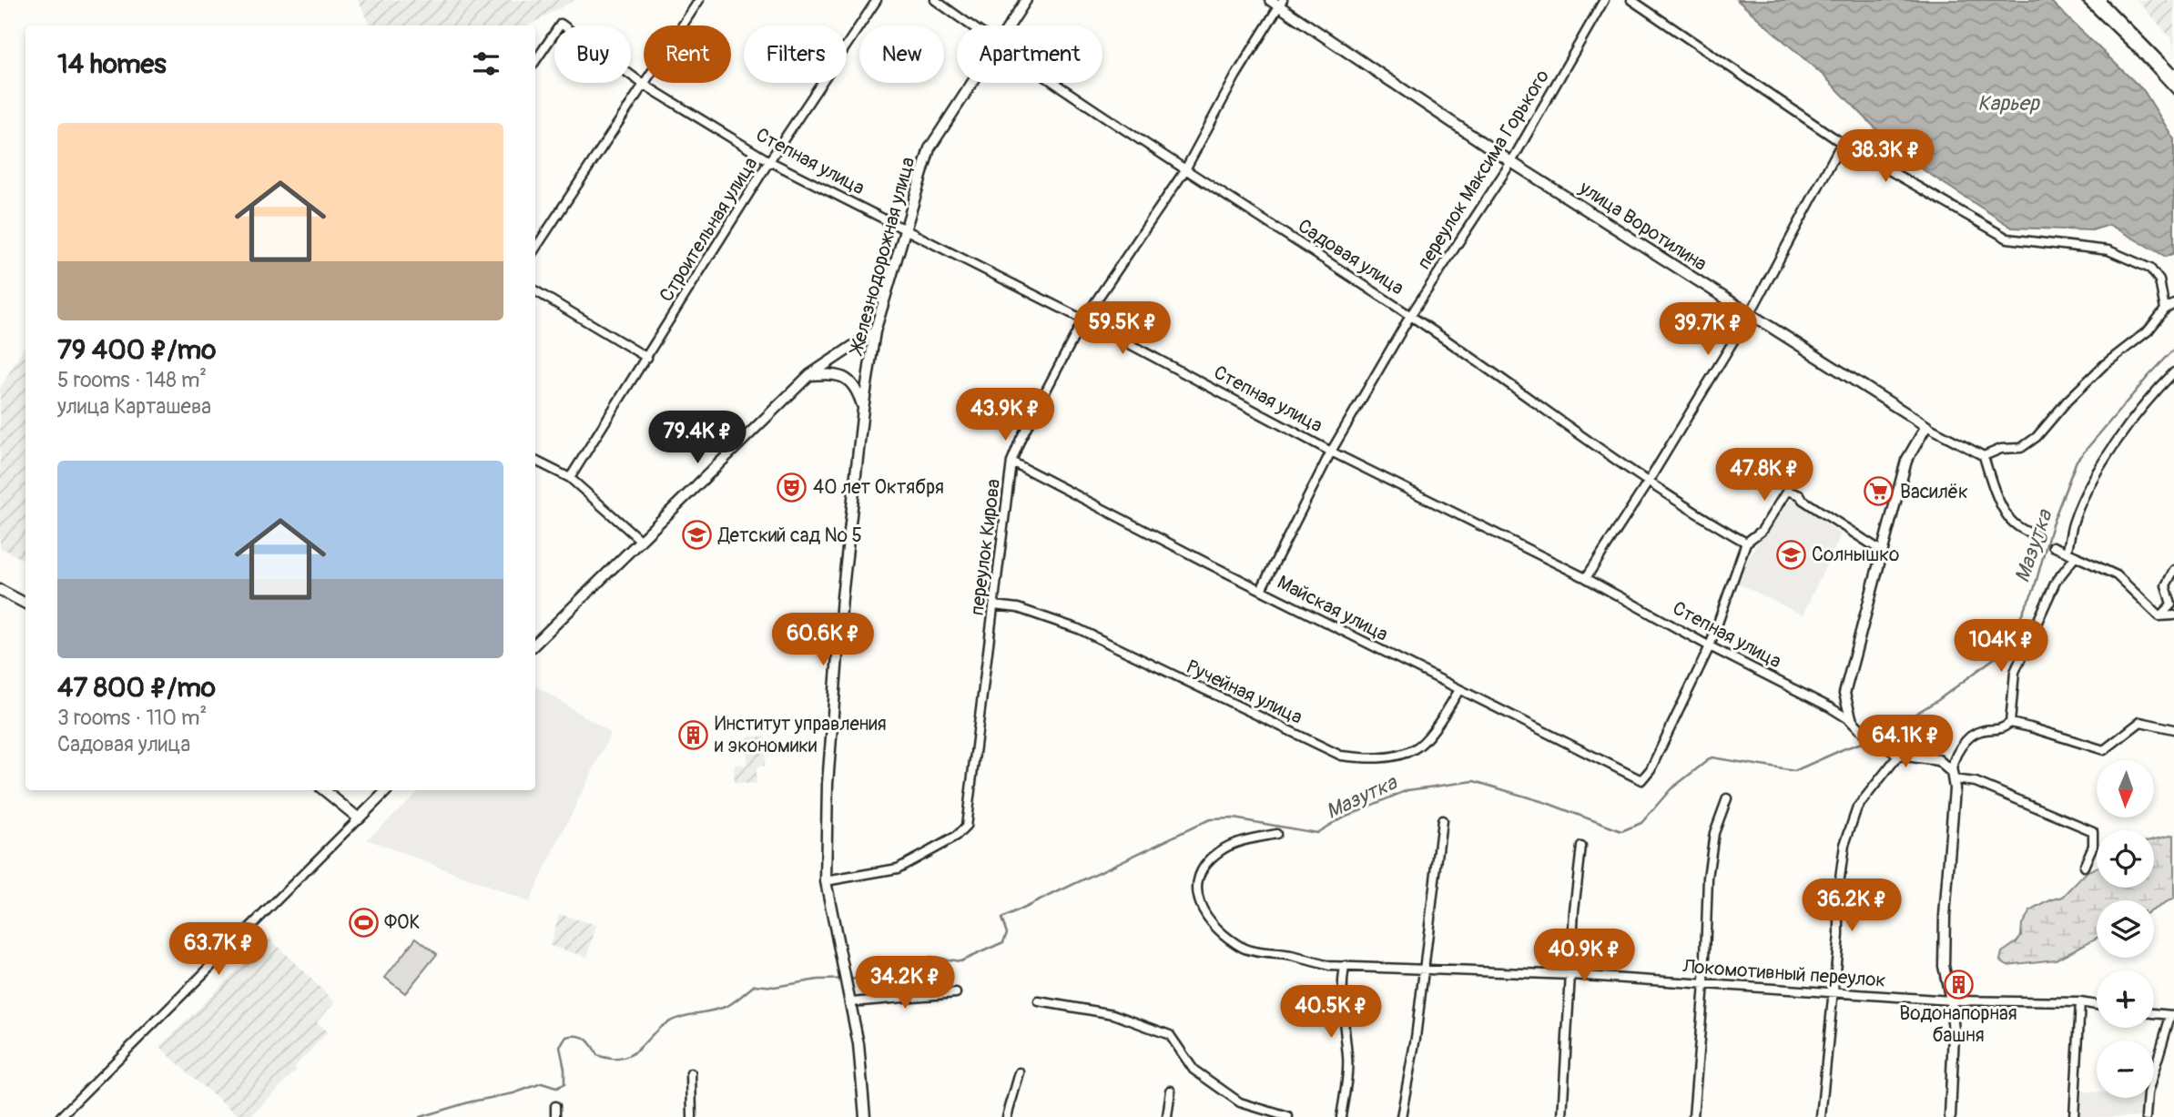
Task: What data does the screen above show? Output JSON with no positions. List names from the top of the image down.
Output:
{
  "streets": {
    "street": [
      "Степная улица",
      "переулок Максима Горького",
      "улица Воротилина",
      "Строительная улица",
      "Железнодорожная улица",
      "Садовая улица",
      "переулок Кирова",
      "Майская улица",
      "Ручейная улица",
      "Локомотивный переулок"
    ]
  },
  "crossings": [
    ["Степная улица", "переулок Максима Горького"],
    ["Степная улица", "Строительная улица"],
    ["Степная улица", "Железнодорожная улица"],
    ["Степная улица", "переулок Кирова"],
    ["Степная улица", "Майская улица"],
    ["переулок Максима Горького", "улица Воротилина"],
    ["переулок Максима Горького", "Садовая улица"],
    ["переулок Максима Горького", "Майская улица"],
    ["улица Воротилина", "переулок Кирова"],
    ["Железнодорожная улица", "переулок Кирова"],
    ["Садовая улица", "переулок Кирова"],
    ["переулок Кирова", "Майская улица"],
    ["переулок Кирова", "Ручейная улица"],
    ["Майская улица", "Ручейная улица"]
  ],
  "water": ["Карьер", "Мазутка"],
  "places": {
    "theatre": ["40 лет Октября"],
    "supermarket": ["Василёк"],
    "school or university": ["Детский сад № 5", "Солнышко"],
    "building": ["Институт управления и экономики", "Водонапорная башня"],
    "sports": ["ФОК"]
  },
  "north": "bottom",
  "page": {
    "chip": [
      "Buy",
      "Rent",
      "Filters",
      "New",
      "Apartment"
    ],
    "heading": "14 homes",
    "list": [
      {
        "name": "79 400 ₽/mo",
        "note": "5 rooms · 148 m² · улица Карташева"
      },
      {
        "name": "47 800 ₽/mo",
        "note": "3 rooms · 110 m² · Садовая улица"
      }
    ],
    "price": [
      "38.3K ₽",
      "59.5K ₽",
      "39.7K ₽",
      "43.9K ₽",
      "79.4K ₽",
      "47.8K ₽",
      "60.6K ₽",
      "104K ₽",
      "64.1K ₽",
      "36.2K ₽",
      "63.7K ₽",
      "40.9K ₽",
      "34.2K ₽",
      "40.5K ₽"
    ],
    "map_buttons": ["+", "−"]
  }
}
